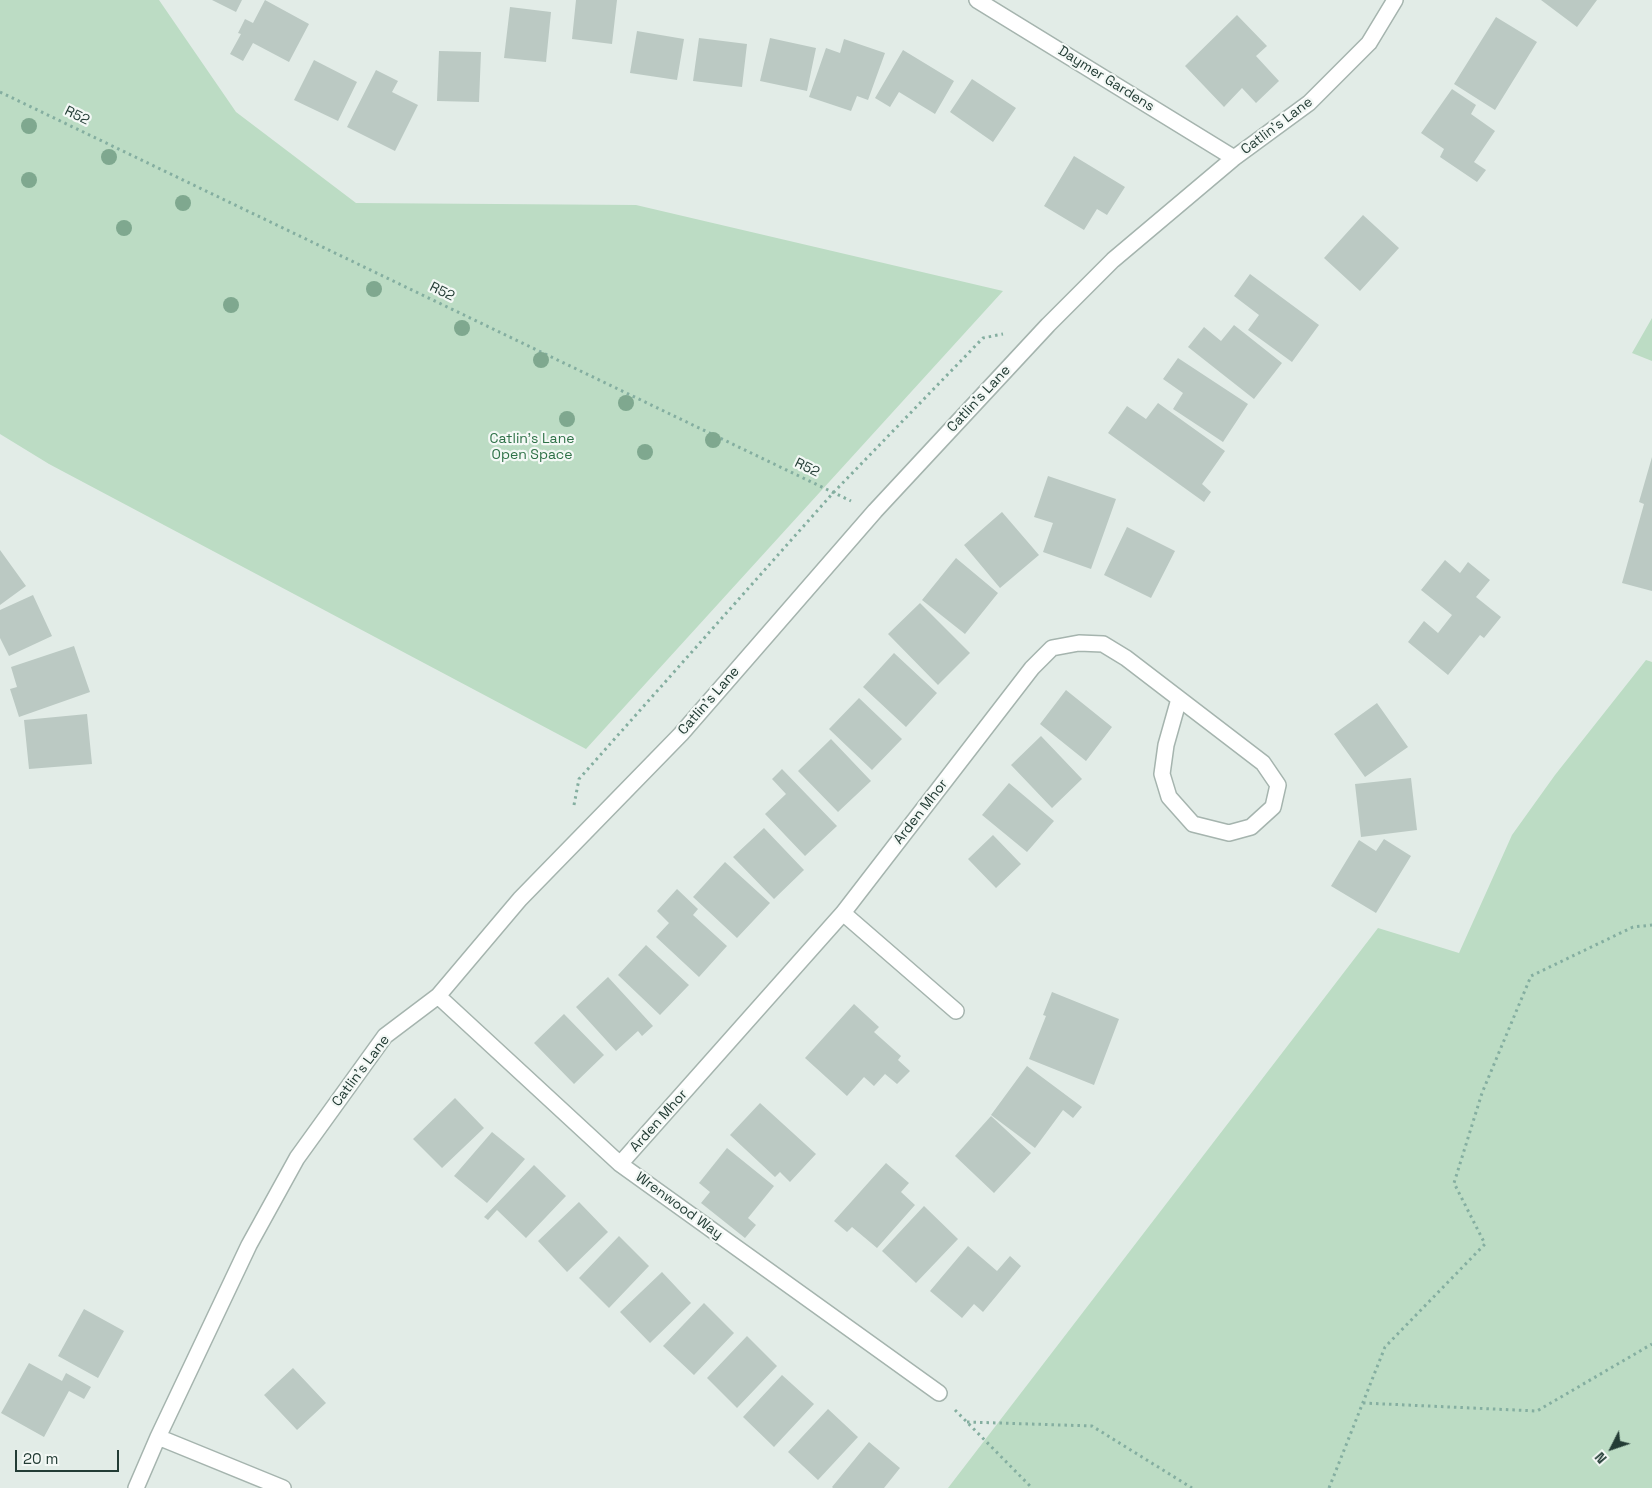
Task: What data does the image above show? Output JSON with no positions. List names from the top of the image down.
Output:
{
  "streets": {
    "street": [
      "Daymer Gardens",
      "Catlin's Lane",
      "Arden Mhor",
      "Wrenwood Way"
    ],
    "path": ["R52"]
  },
  "crossings": [
    ["Daymer Gardens", "Catlin's Lane"],
    ["R52", "Catlin's Lane"],
    ["Catlin's Lane", "Wrenwood Way"],
    ["Arden Mhor", "Wrenwood Way"]
  ],
  "parks": ["Catlin's Lane Open Space"],
  "scale_bar": "20 m",
  "north": "bottom left"
}
